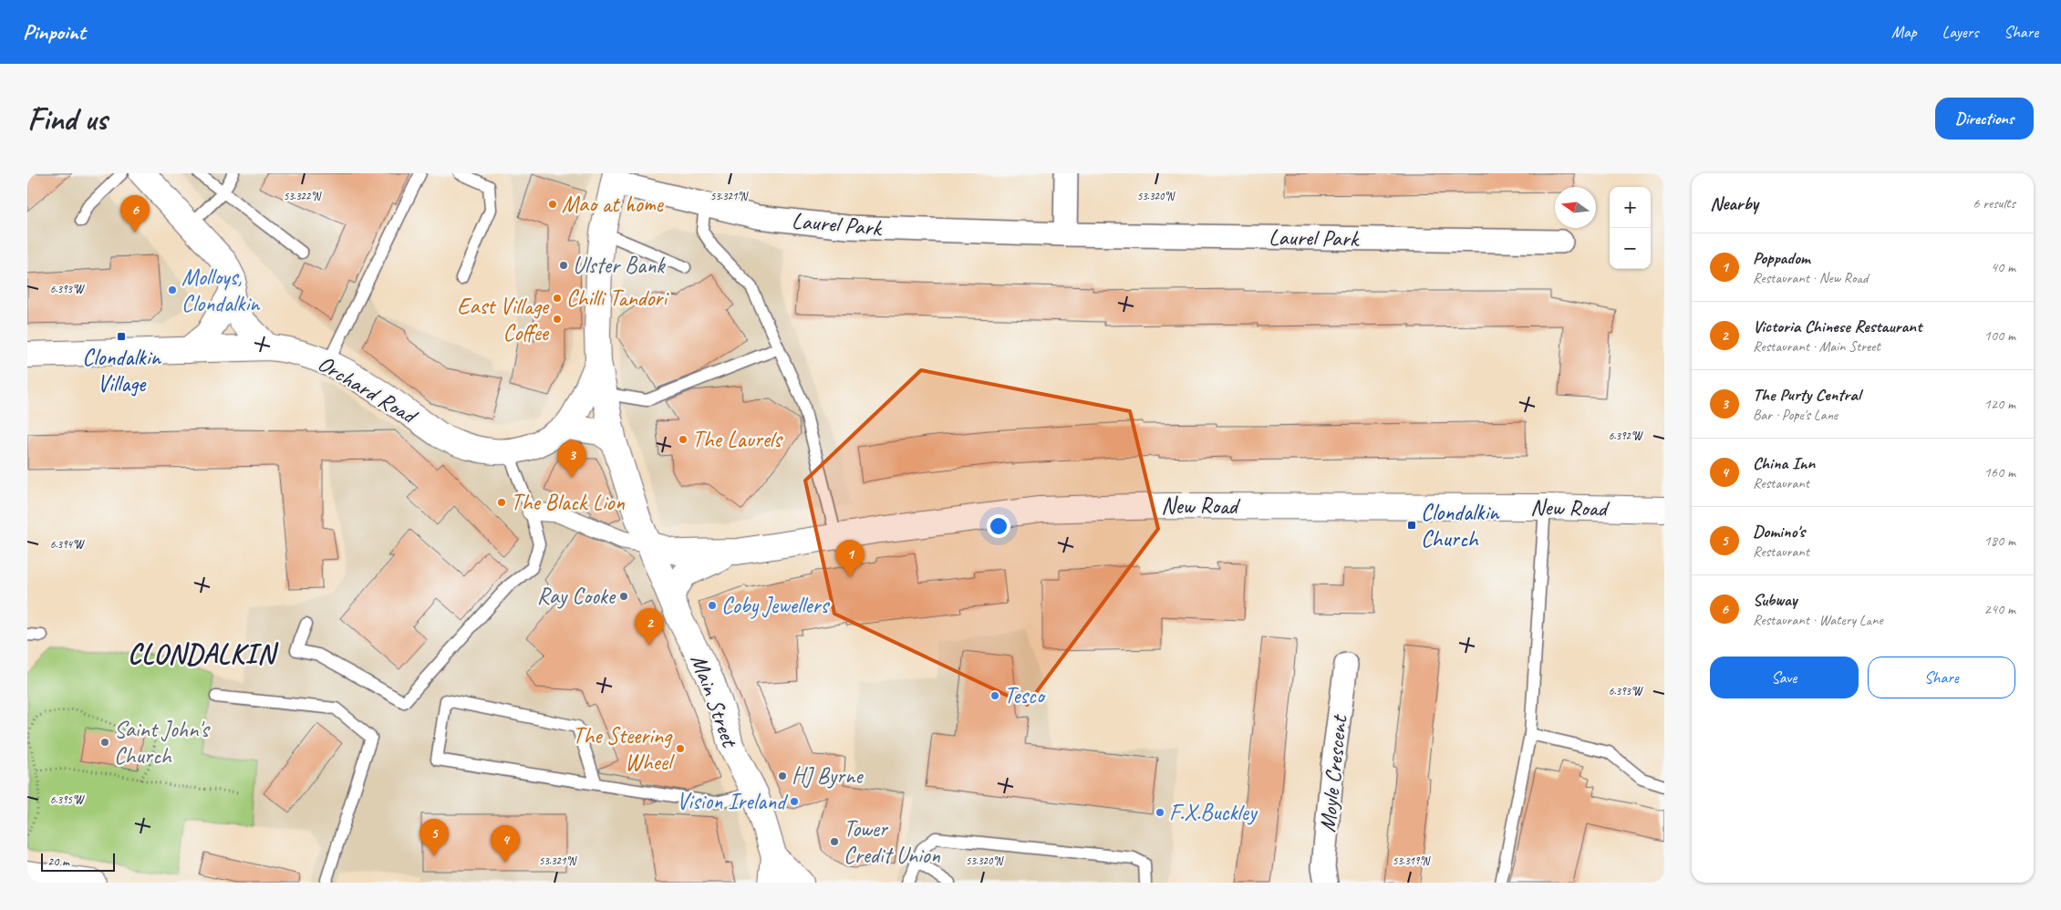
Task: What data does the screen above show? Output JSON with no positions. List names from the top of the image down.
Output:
{
  "streets": {
    "street": [
      "Laurel Park",
      "Orchard Road",
      "New Road",
      "Main Street",
      "Moyle Crescent"
    ]
  },
  "crossings": [
    ["Orchard Road", "Main Street"],
    ["New Road", "Main Street"]
  ],
  "districts": ["CLONDALKIN"],
  "places": {
    "other": [
      "Mao at home",
      "Ulster Bank",
      "Molloys, Clondalkin",
      "Chilli Tandori",
      "East Village Coffee",
      "The Laurels",
      "The Black Lion",
      "Ray Cooke",
      "Coby Jewellers",
      "Tesco",
      "Saint John's Church",
      "The Steering Wheel",
      "HJ Byrne",
      "Vision Ireland",
      "F.X.Buckley",
      "Tower Credit Union"
    ],
    "transit": ["Clondalkin Village", "Clondalkin Church"]
  },
  "scale_bar": "20 m",
  "north": "left",
  "page": {
    "header": "Pinpoint",
    "nav": ["Map", "Layers", "Share"],
    "buttons": [
      "Directions",
      ["Save", "Share"]
    ],
    "title": "Find us",
    "heading": ["Nearby", "6 results"],
    "map_buttons": ["+", "−"],
    "pins": [
      "6",
      "3",
      "1",
      "2",
      "5",
      "4"
    ],
    "list": [
      {
        "mark": "1",
        "name": "Poppadom",
        "note": "Restaurant · New Road",
        "value": "40 m"
      },
      {
        "mark": "2",
        "name": "Victoria Chinese Restaurant",
        "note": "Restaurant · Main Street",
        "value": "100 m"
      },
      {
        "mark": "3",
        "name": "The Purty Central",
        "note": "Bar · Pope's Lane",
        "value": "120 m"
      },
      {
        "mark": "4",
        "name": "China Inn",
        "note": "Restaurant",
        "value": "160 m"
      },
      {
        "mark": "5",
        "name": "Domino's",
        "note": "Restaurant",
        "value": "180 m"
      },
      {
        "mark": "6",
        "name": "Subway",
        "note": "Restaurant · Watery Lane",
        "value": "240 m"
      }
    ],
    "scale": "20 m"
  },
  "coordinates": [
    "53.322°N",
    "53.321°N",
    "53.320°N",
    "6.393°W",
    "6.392°W",
    "6.394°W",
    "6.395°W",
    "53.319°N"
  ]
}
